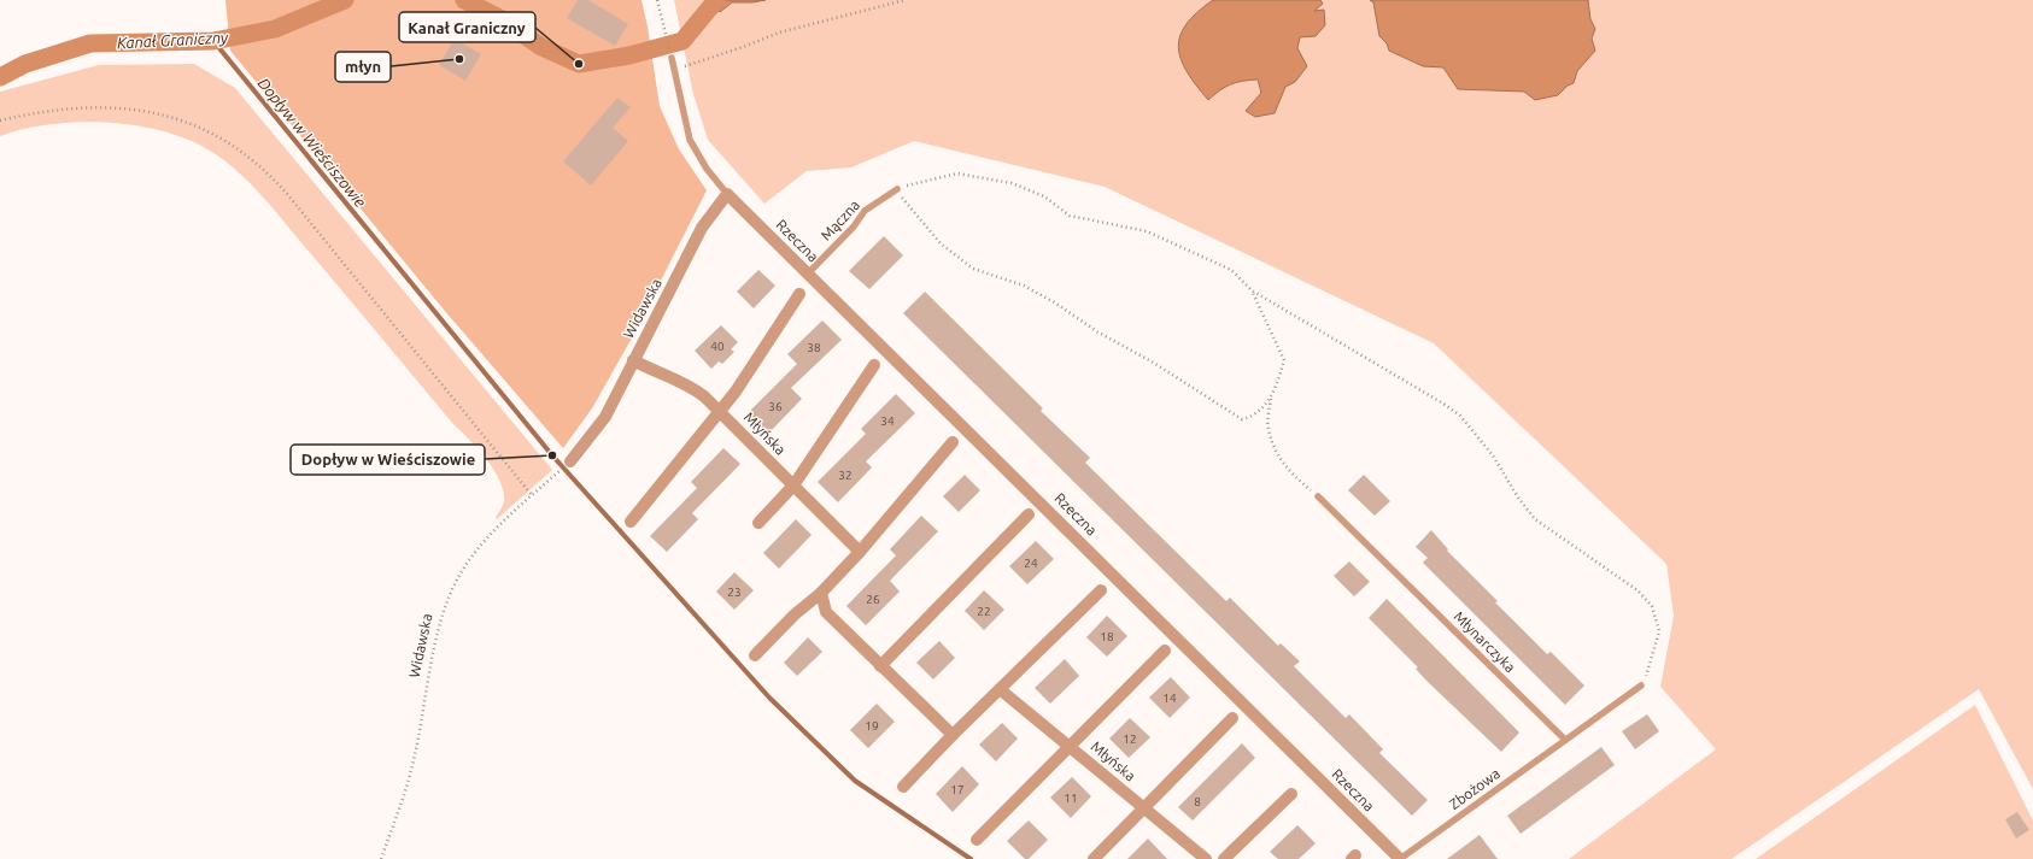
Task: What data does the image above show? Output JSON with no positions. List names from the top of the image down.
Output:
{
  "streets": {
    "street": ["Rzeczna", "Widawska", "Młyńska"],
    "lane": ["Mączna", "Młynarczyka", "Zbożowa"]
  },
  "crossings": [
    ["Mączna", "Rzeczna"],
    ["Rzeczna", "Widawska"],
    ["Rzeczna", "Zbożowa"],
    ["Widawska", "Młyńska"],
    ["Młynarczyka", "Zbożowa"]
  ],
  "water": ["Kanał Graniczny", "Dopływ w Wieściszowie"],
  "places": ["młyn", "Kanał Graniczny", "Dopływ w Wieściszowie"],
  "house_numbers": [
    "40",
    "38",
    "36",
    "34",
    "32",
    "24",
    "23",
    "26",
    "22",
    "18",
    "14",
    "19",
    "12",
    "17",
    "11",
    "8"
  ]
}
